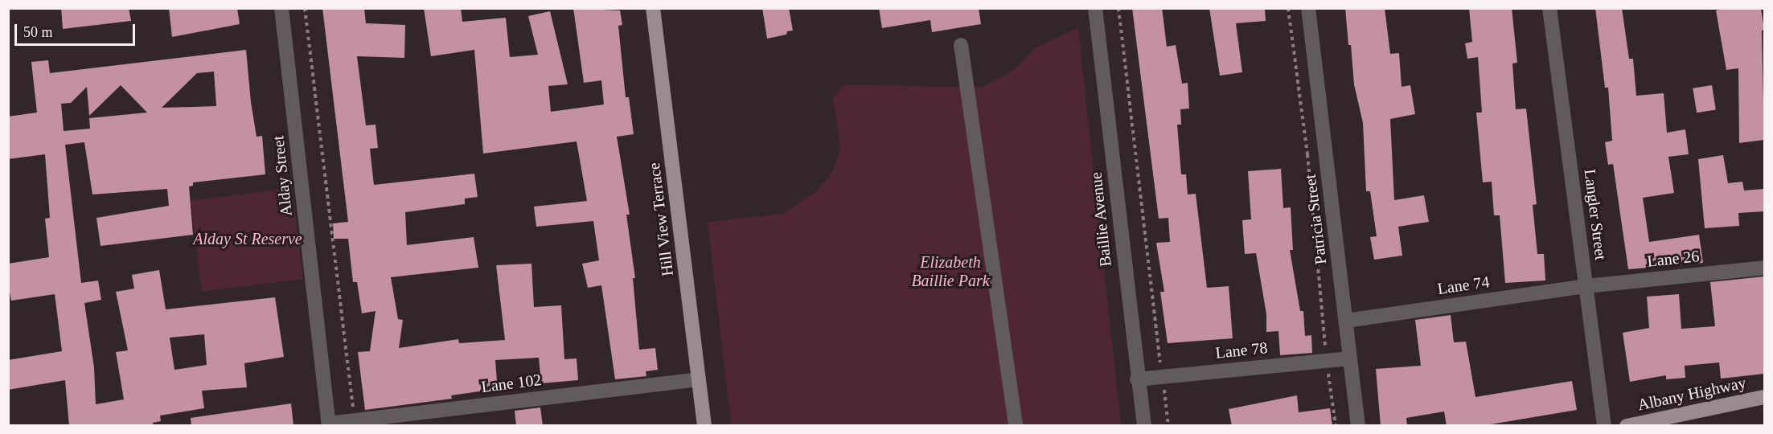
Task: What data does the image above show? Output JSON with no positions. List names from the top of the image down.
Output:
{
  "streets": {
    "main road": ["Hill View Terrace", "Albany Highway"],
    "street": [
      "Alday Street",
      "Langler Street",
      "Baillie Avenue",
      "Patricia Street",
      "Lane 26",
      "Lane 74",
      "Lane 78",
      "Lane 102"
    ]
  },
  "crossings": [
    ["Alday Street", "Lane 102"],
    ["Langler Street", "Lane 26"],
    ["Langler Street", "Lane 74"],
    ["Hill View Terrace", "Lane 102"],
    ["Baillie Avenue", "Lane 78"],
    ["Patricia Street", "Lane 74"],
    ["Patricia Street", "Lane 78"],
    ["Lane 26", "Lane 74"]
  ],
  "parks": ["Alday St Reserve", "Elizabeth Baillie Park"],
  "scale_bar": "50 m"
}
